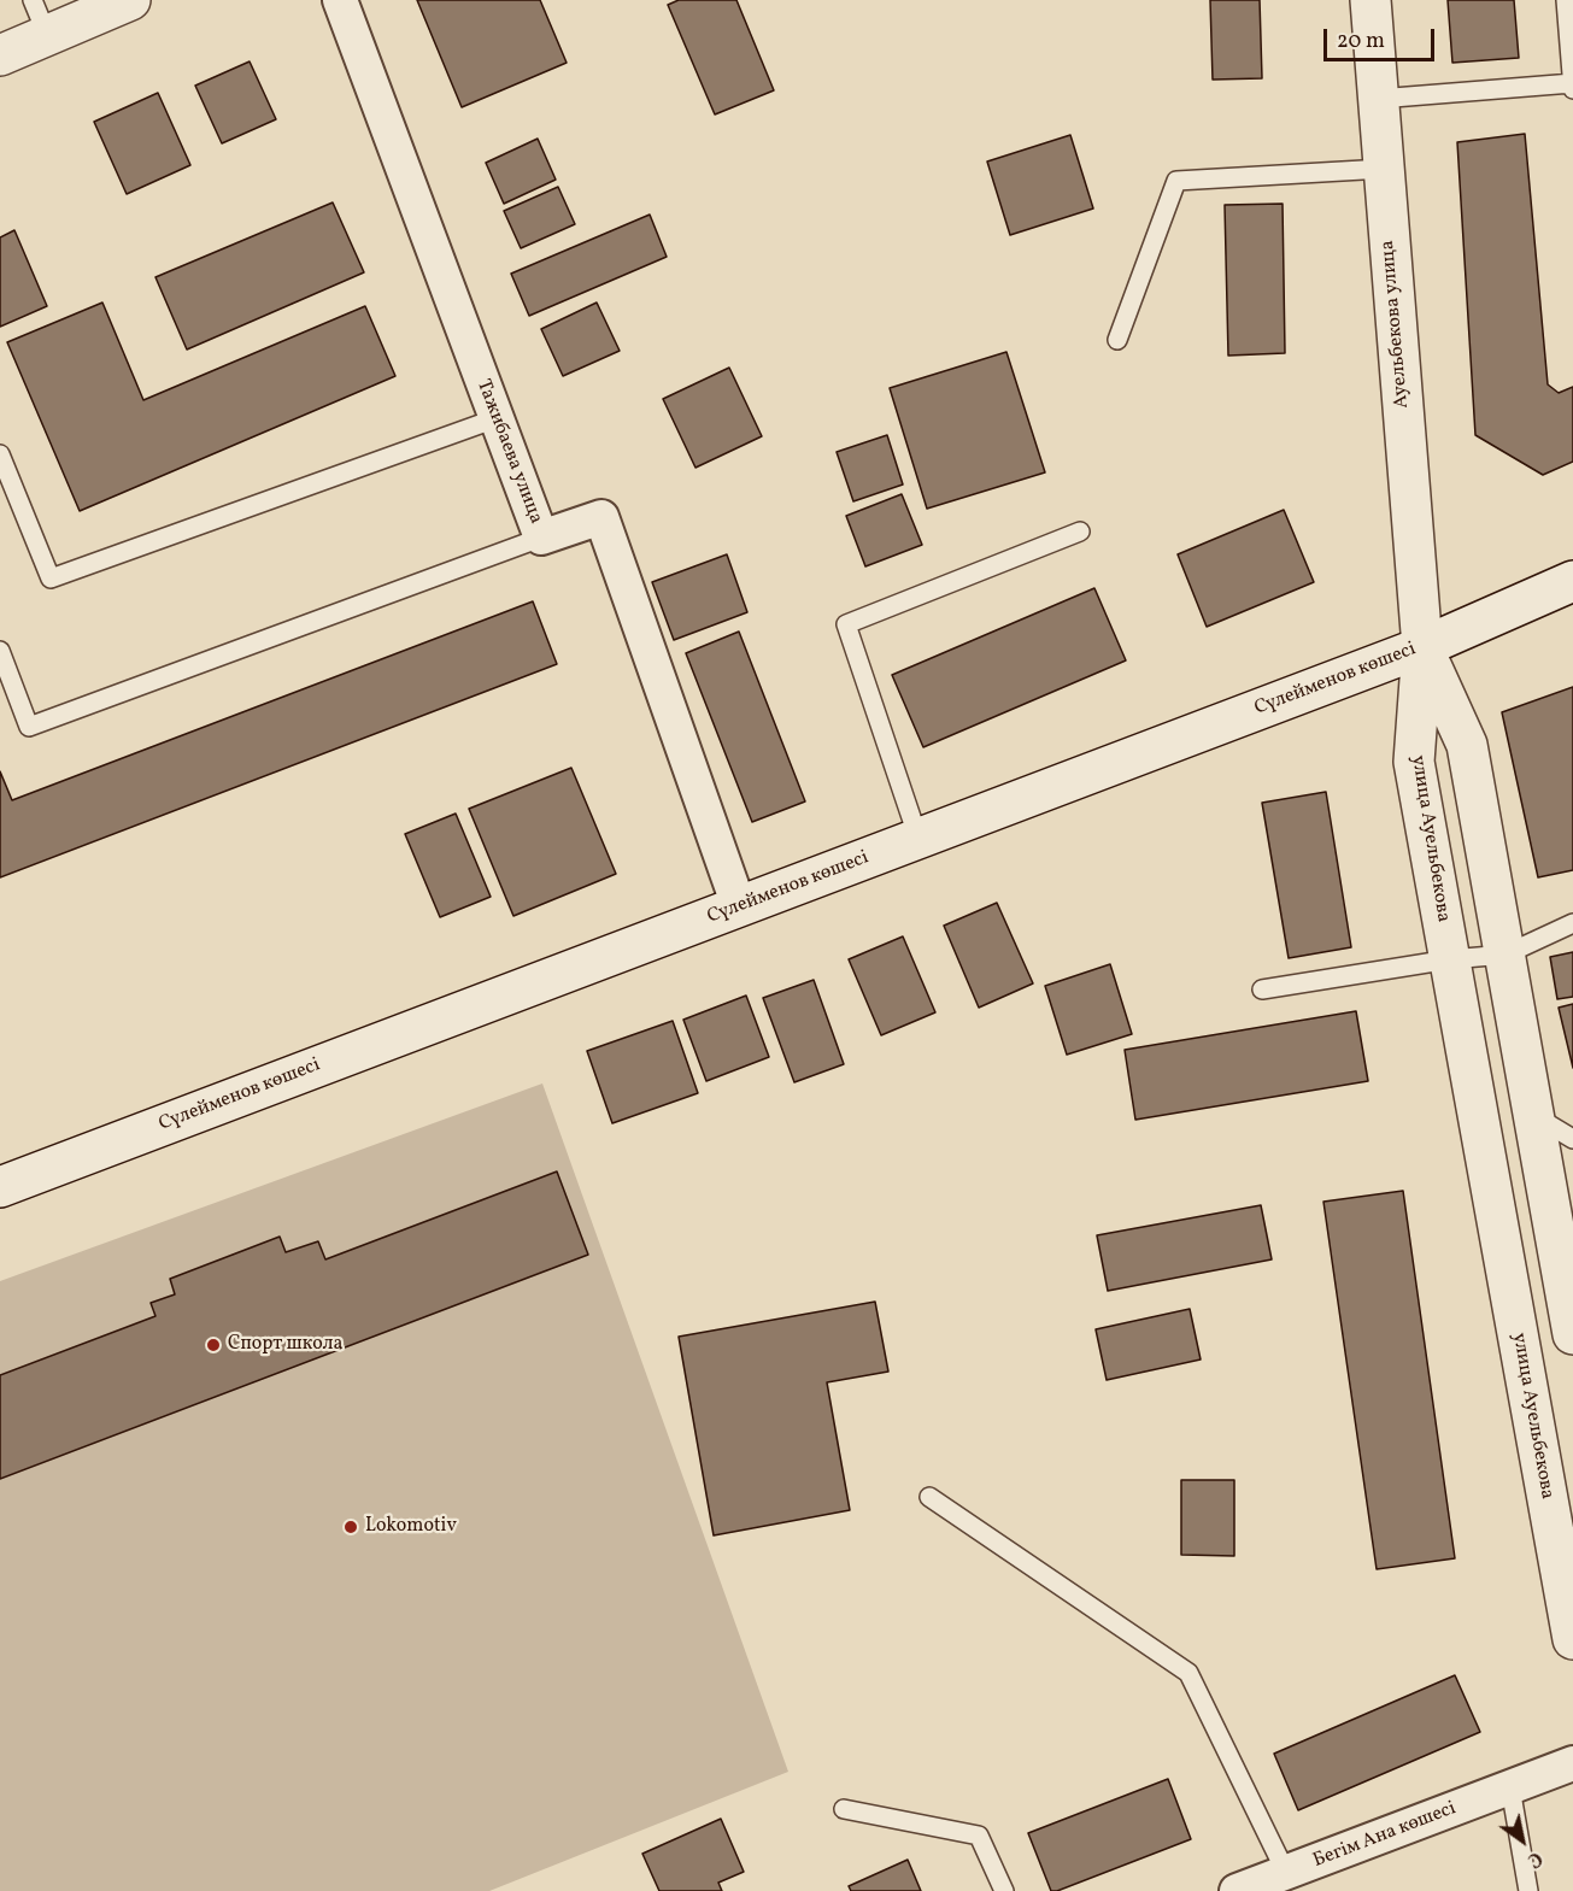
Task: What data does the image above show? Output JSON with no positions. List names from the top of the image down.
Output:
{
  "streets": {
    "street": [
      "Ауельбекова улица",
      "Тажибаева улица",
      "Сүлейменов көшесі",
      "улица Ауельбекова",
      "Бегім Ана көшесі"
    ]
  },
  "crossings": [
    ["Ауельбекова улица", "Сүлейменов көшесі"],
    ["Ауельбекова улица", "улица Ауельбекова"],
    ["Тажибаева улица", "Сүлейменов көшесі"],
    ["Сүлейменов көшесі", "улица Ауельбекова"]
  ],
  "places": ["Спорт школа", "Lokomotiv"],
  "scale_bar": "20 m",
  "north": "bottom right"
}
